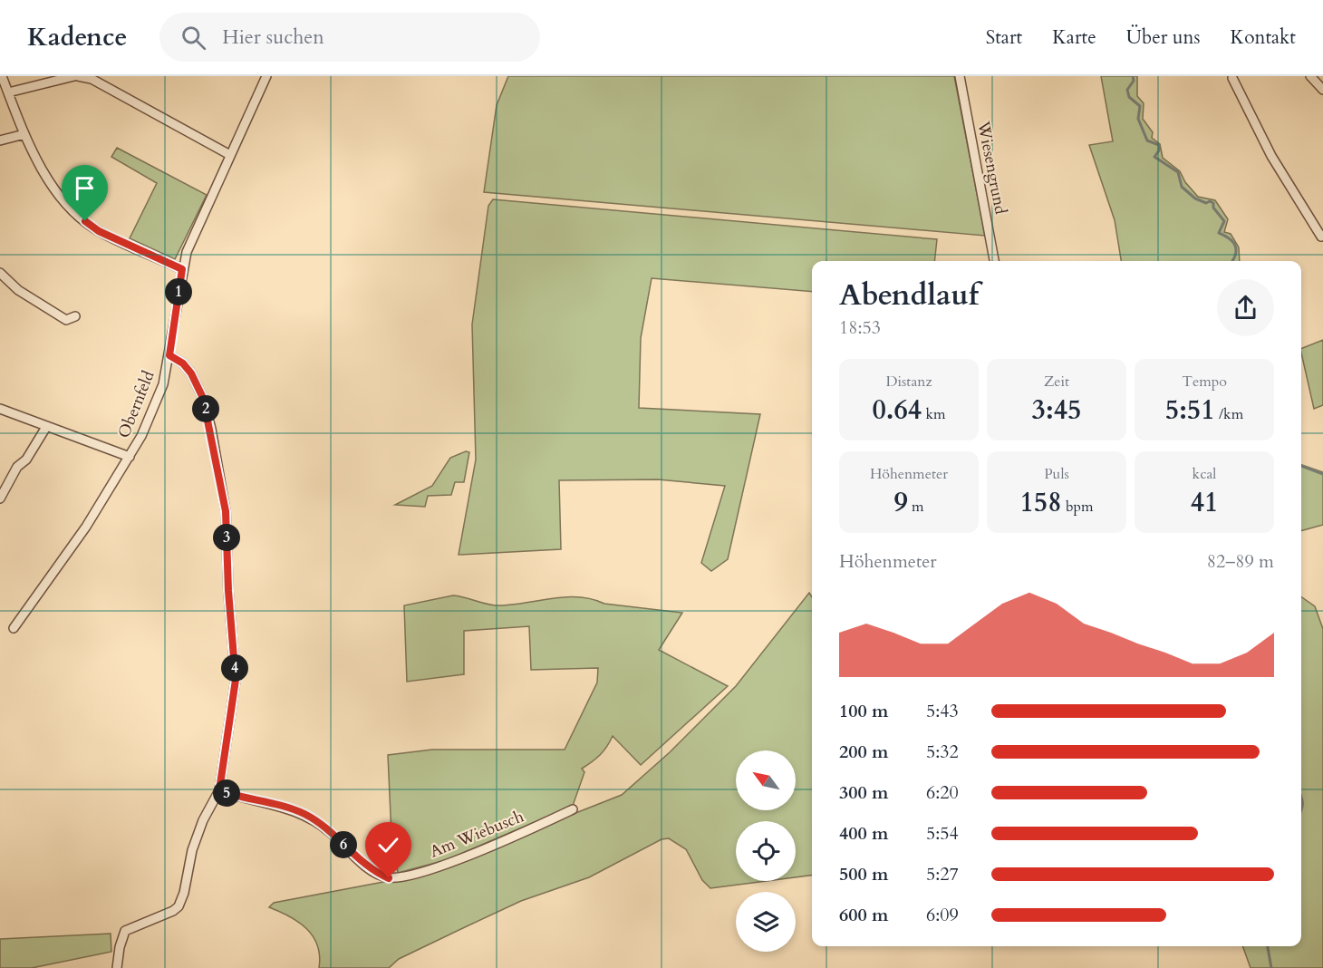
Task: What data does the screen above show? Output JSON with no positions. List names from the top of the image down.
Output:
{
  "streets": {
    "street": ["Wiesengrund", "Obernfeld", "Am Wiebusch"]
  },
  "north": "top left",
  "page": {
    "header": "Kadence",
    "search": "Hier suchen",
    "nav": [
      "Start",
      "Karte",
      "Über uns",
      "Kontakt"
    ],
    "heading": ["Abendlauf", "18:53"],
    "pins": [
      "1",
      "2",
      "3",
      "4",
      "5",
      "6"
    ],
    "stats": [
      ["Distanz", "0.64 km"],
      ["Zeit", "3:45"],
      ["Tempo", "5:51 /km"],
      ["Höhenmeter", "9 m"],
      ["Puls", "158 bpm"],
      ["kcal", "41"]
    ],
    "chart": ["Höhenmeter", "82–89 m"],
    "list": [
      {
        "name": "100 m",
        "note": "5:43"
      },
      {
        "name": "200 m",
        "note": "5:32"
      },
      {
        "name": "300 m",
        "note": "6:20"
      },
      {
        "name": "400 m",
        "note": "5:54"
      },
      {
        "name": "500 m",
        "note": "5:27"
      },
      {
        "name": "600 m",
        "note": "6:09"
      }
    ]
  }
}
